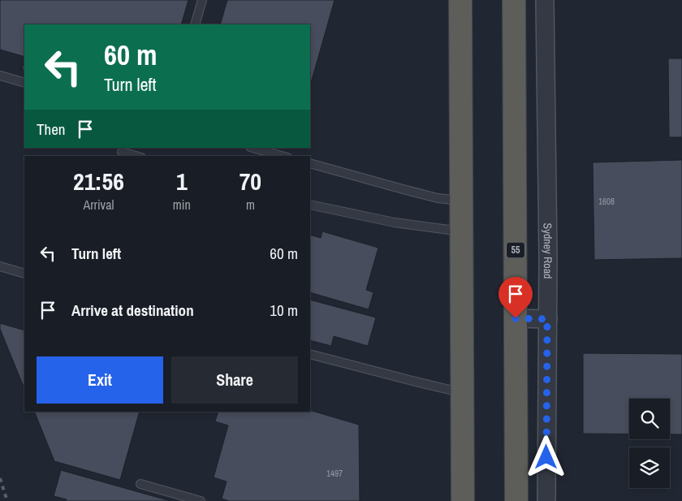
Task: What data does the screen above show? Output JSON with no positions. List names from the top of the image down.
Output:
{
  "streets": {
    "highway": ["55"],
    "street": ["Sydney Road"]
  },
  "house_numbers": ["1608", "1497"],
  "page": {
    "turn": ["60 m", "Turn left"],
    "then": "Then",
    "eta": [
      "21:56",
      "Arrival",
      "1",
      "min",
      "70",
      "m"
    ],
    "list": [
      {
        "name": "Turn left",
        "value": "60 m"
      },
      {
        "name": "Arrive at destination",
        "value": "10 m"
      }
    ],
    "buttons": ["Exit", "Share"]
  }
}
